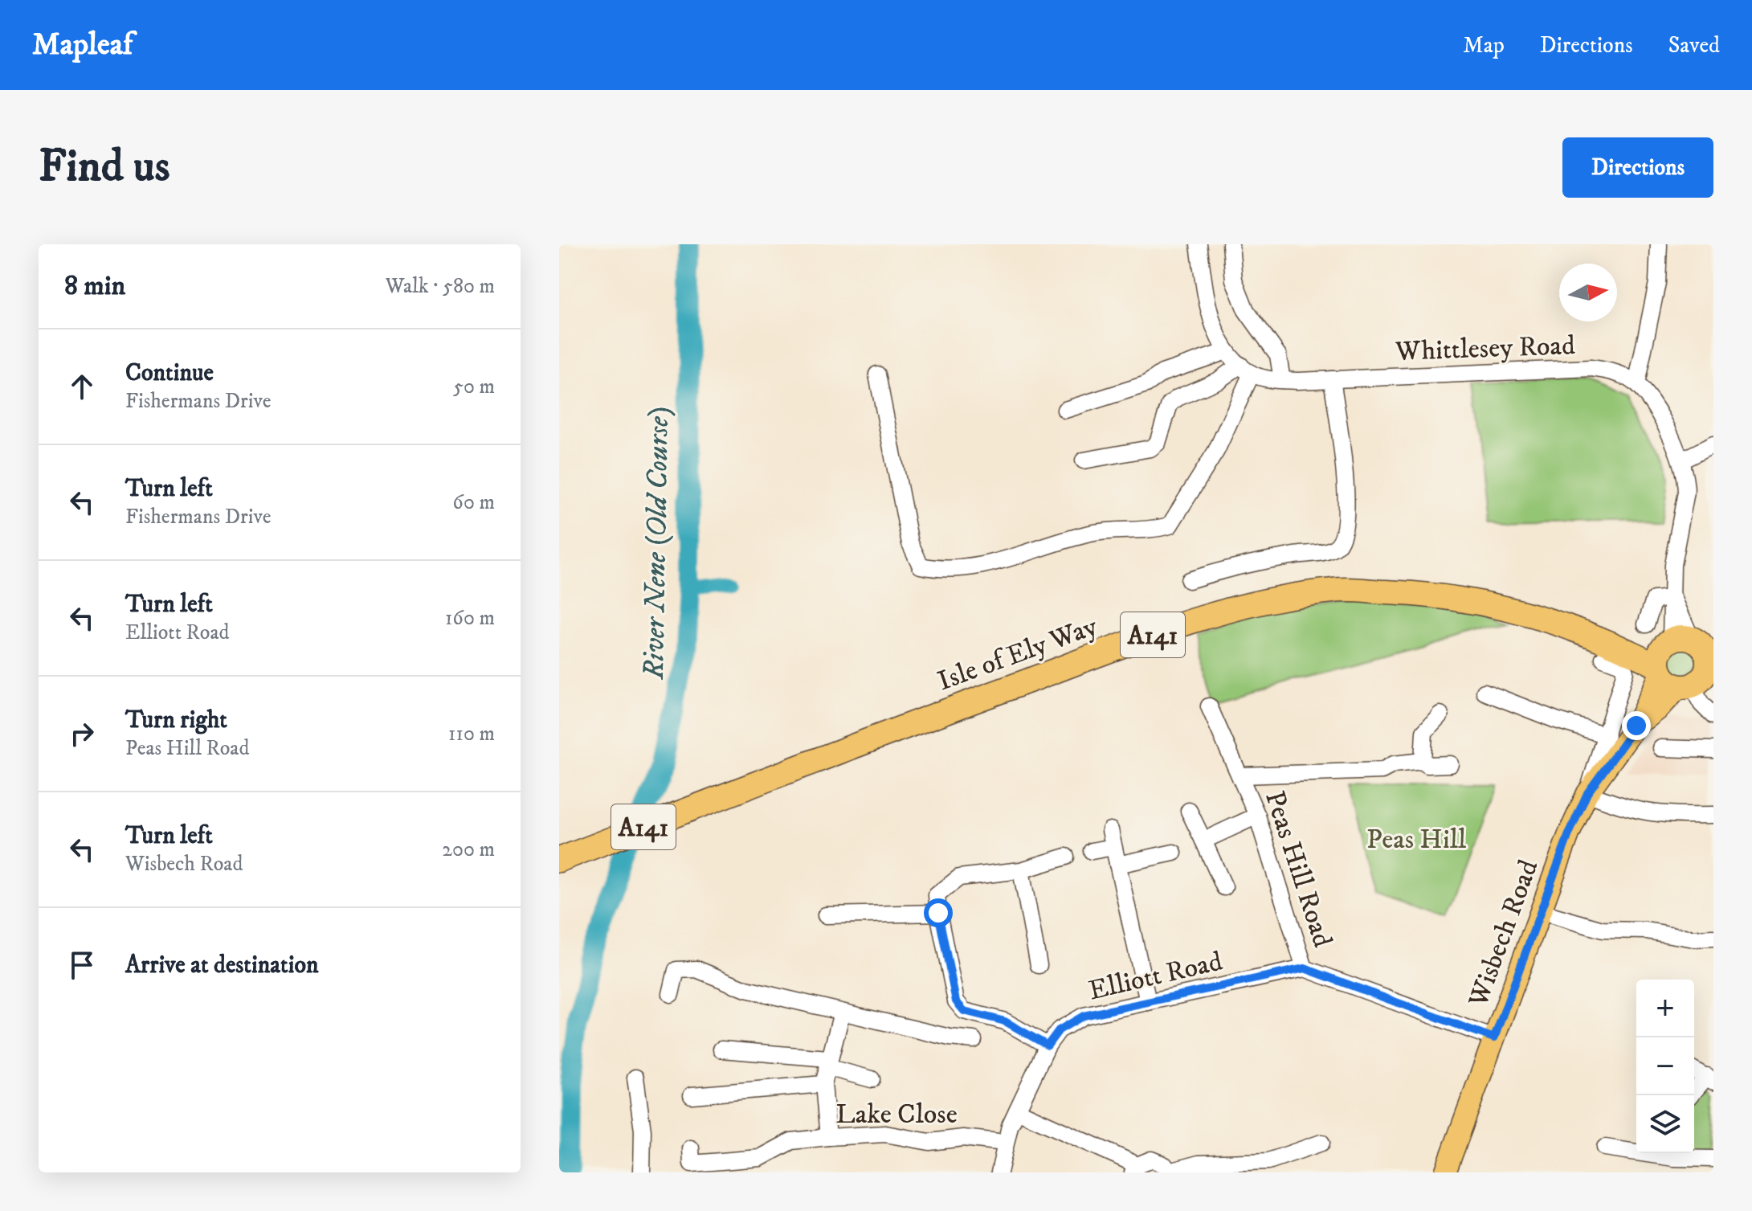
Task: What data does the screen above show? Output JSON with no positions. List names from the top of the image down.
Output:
{
  "streets": {
    "highway": ["A141", "Isle of Ely Way"],
    "main road": ["Wisbech Road"],
    "street": [
      "Whittlesey Road",
      "Peas Hill Road",
      "Elliott Road",
      "Lake Close"
    ]
  },
  "crossings": [
    ["Isle of Ely Way", "Wisbech Road"],
    ["Peas Hill Road", "Wisbech Road"],
    ["Peas Hill Road", "Elliott Road"],
    ["Elliott Road", "Lake Close"]
  ],
  "water": ["River Nene (Old Course)"],
  "parks": ["Peas Hill"],
  "north": "right",
  "page": {
    "header": "Mapleaf",
    "nav": ["Map", "Directions", "Saved"],
    "buttons": "Directions",
    "title": "Find us",
    "heading": ["8 min", "Walk · 580 m"],
    "list": [
      ["Continue", "Fishermans Drive", "50 m"],
      ["Turn left", "Fishermans Drive", "60 m"],
      ["Turn left", "Elliott Road", "160 m"],
      ["Turn right", "Peas Hill Road", "110 m"],
      ["Turn left", "Wisbech Road", "200 m"],
      "Arrive at destination"
    ],
    "map_buttons": ["+", "−"]
  }
}
